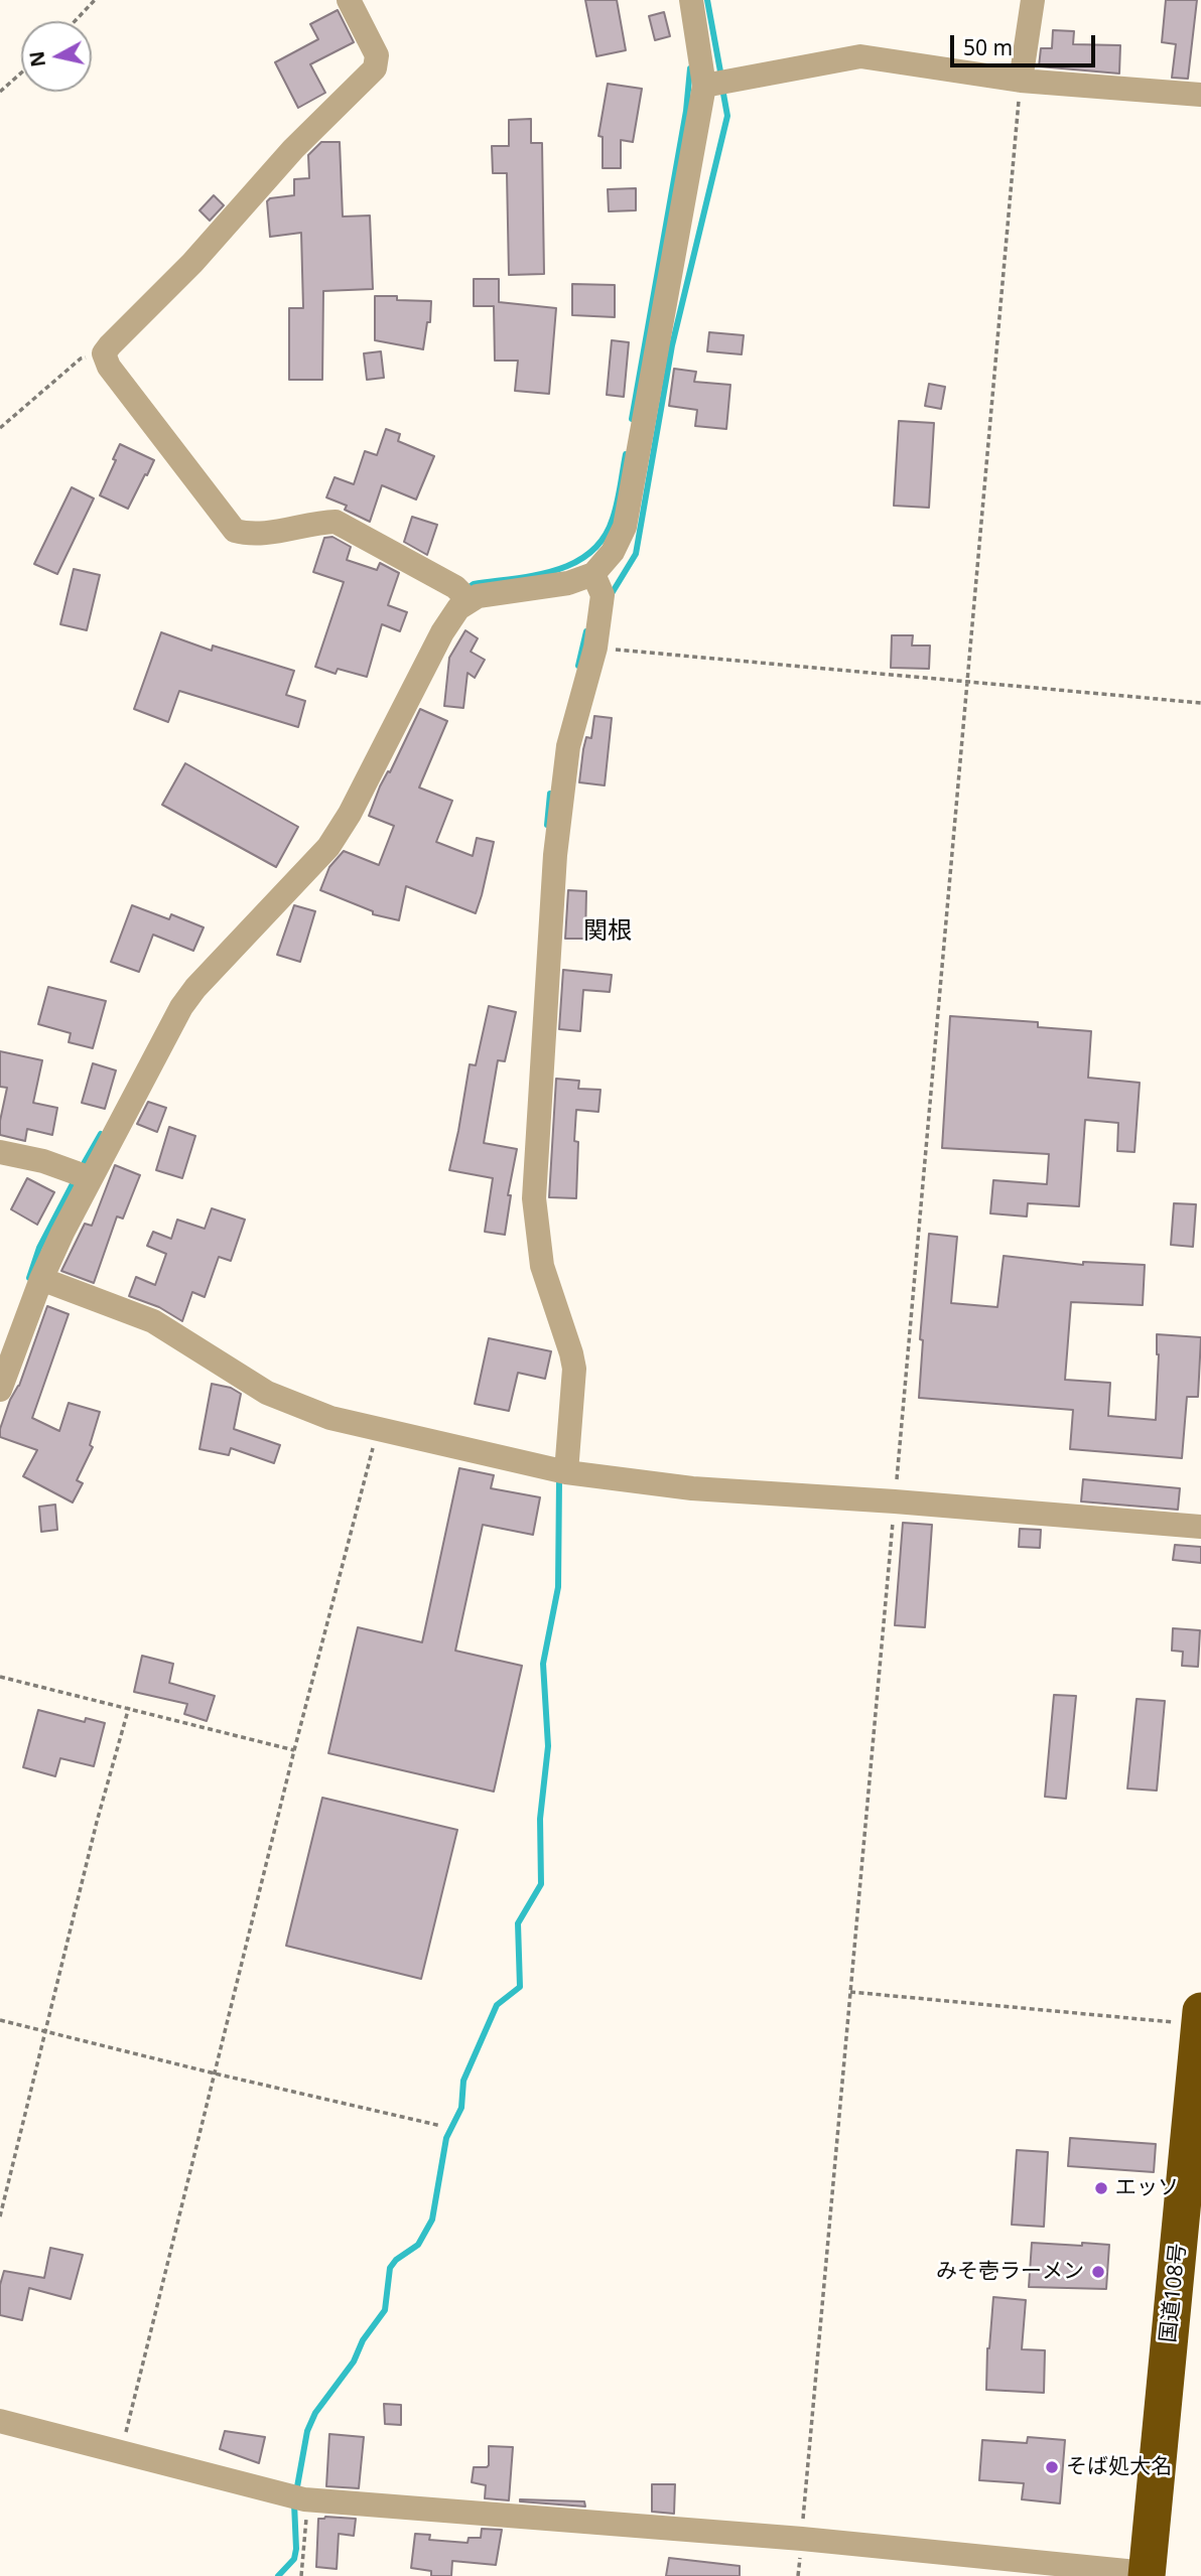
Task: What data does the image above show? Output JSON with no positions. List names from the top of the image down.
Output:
{
  "streets": {
    "highway": ["国道108号"]
  },
  "districts": ["関根"],
  "places": ["エッソ", "みそ壱ラーメン", "そば処大名"],
  "scale_bar": "50 m",
  "north": "left"
}
